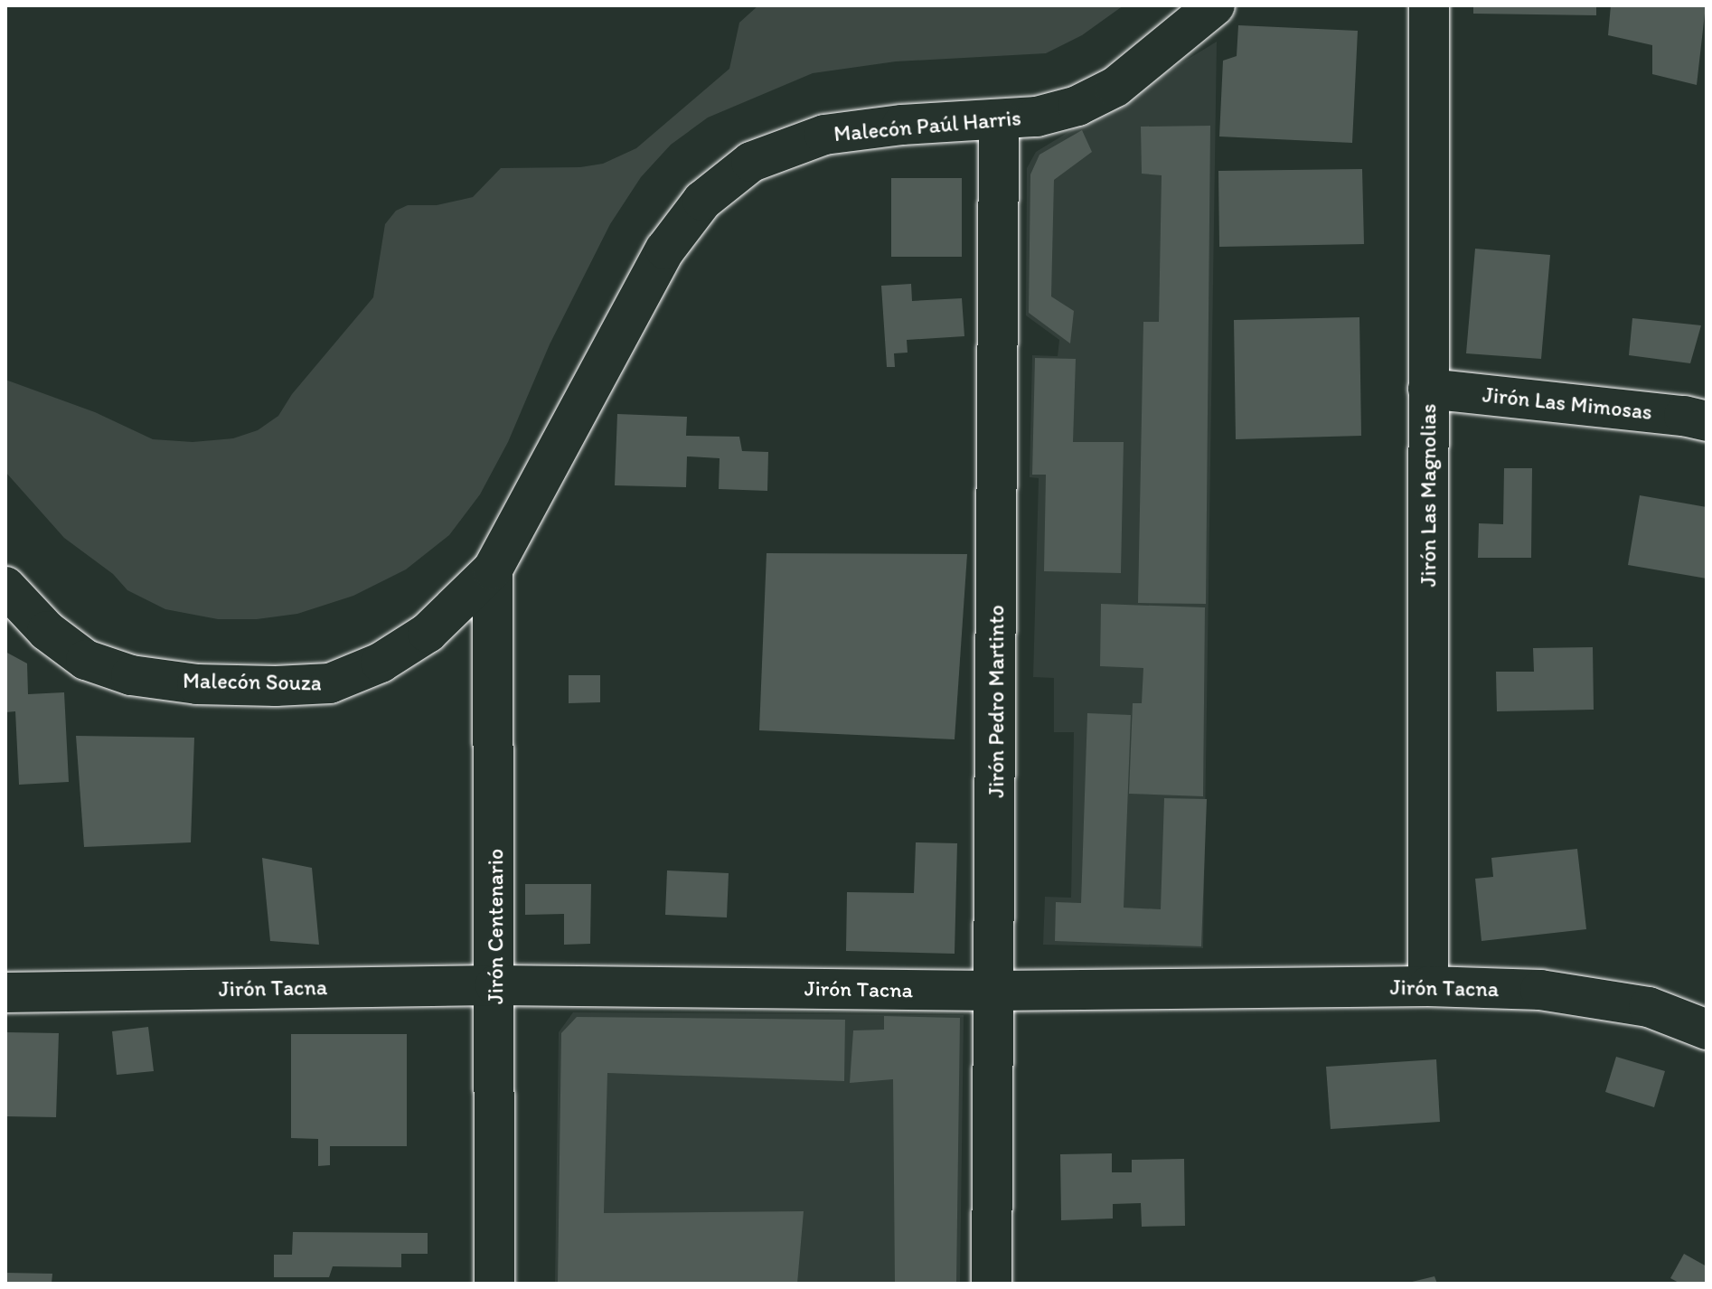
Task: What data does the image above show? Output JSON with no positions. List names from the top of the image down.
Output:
{
  "streets": {
    "street": [
      "Malecón Paúl Harris",
      "Jirón Las Mimosas",
      "Jirón Las Magnolias",
      "Malecón Souza",
      "Jirón Pedro Martinto",
      "Jirón Centenario",
      "Jirón Tacna"
    ]
  },
  "crossings": [
    ["Malecón Paúl Harris", "Malecón Souza"],
    ["Malecón Paúl Harris", "Jirón Pedro Martinto"],
    ["Malecón Paúl Harris", "Jirón Centenario"],
    ["Jirón Las Mimosas", "Jirón Las Magnolias"],
    ["Jirón Las Magnolias", "Jirón Tacna"],
    ["Malecón Souza", "Jirón Centenario"],
    ["Jirón Pedro Martinto", "Jirón Tacna"],
    ["Jirón Centenario", "Jirón Tacna"]
  ]
}
